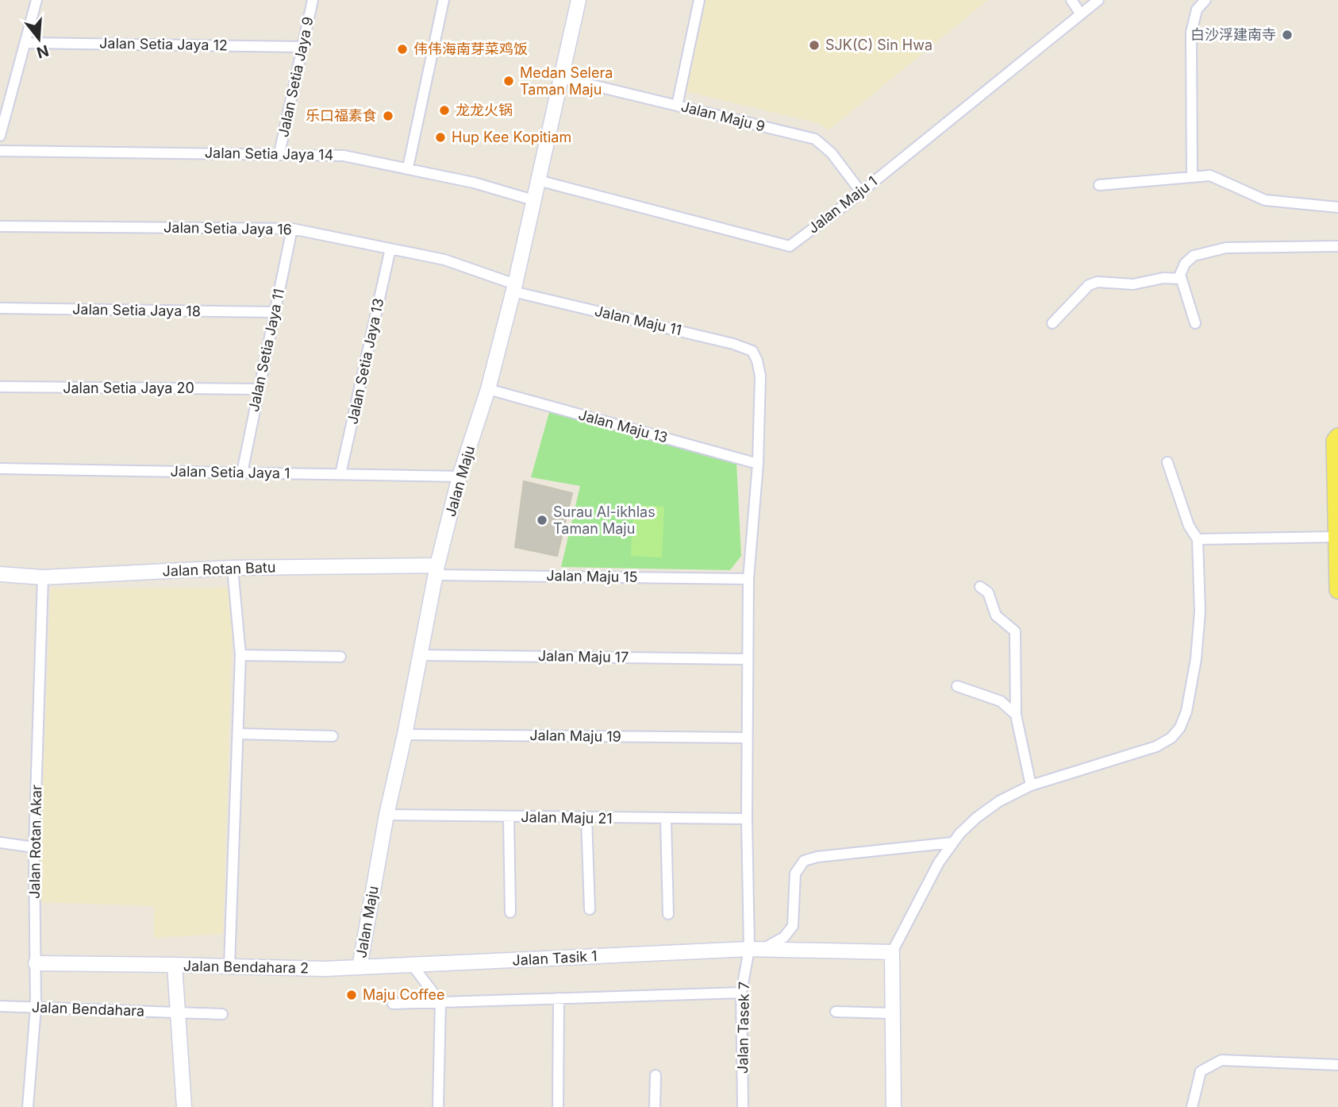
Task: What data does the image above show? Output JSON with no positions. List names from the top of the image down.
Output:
{
  "streets": {
    "street": [
      "Jalan Setia Jaya 12",
      "Jalan Setia Jaya 9",
      "Jalan Maju 9",
      "Jalan Setia Jaya 14",
      "Jalan Maju 1",
      "Jalan Setia Jaya 16",
      "Jalan Setia Jaya 18",
      "Jalan Maju 11",
      "Jalan Setia Jaya 11",
      "Jalan Setia Jaya 13",
      "Jalan Setia Jaya 20",
      "Jalan Maju 13",
      "Jalan Setia Jaya 1",
      "Jalan Maju",
      "Jalan Rotan Batu",
      "Jalan Maju 15",
      "Jalan Maju 17",
      "Jalan Maju 19",
      "Jalan Maju 21",
      "Jalan Rotan Akar",
      "Jalan Tasik 1",
      "Jalan Bendahara 2",
      "Jalan Bendahara",
      "Jalan Tasek 7"
    ]
  },
  "crossings": [
    ["Jalan Setia Jaya 12", "Jalan Setia Jaya 9"],
    ["Jalan Setia Jaya 9", "Jalan Setia Jaya 14"],
    ["Jalan Maju 9", "Jalan Maju 1"],
    ["Jalan Maju 9", "Jalan Maju"],
    ["Jalan Setia Jaya 14", "Jalan Maju"],
    ["Jalan Maju 1", "Jalan Maju"],
    ["Jalan Setia Jaya 16", "Jalan Maju 11"],
    ["Jalan Setia Jaya 16", "Jalan Setia Jaya 11"],
    ["Jalan Setia Jaya 16", "Jalan Setia Jaya 13"],
    ["Jalan Setia Jaya 16", "Jalan Maju"],
    ["Jalan Setia Jaya 18", "Jalan Setia Jaya 11"],
    ["Jalan Maju 11", "Jalan Maju"],
    ["Jalan Maju 11", "Jalan Tasek 7"],
    ["Jalan Setia Jaya 11", "Jalan Setia Jaya 20"],
    ["Jalan Setia Jaya 11", "Jalan Setia Jaya 1"],
    ["Jalan Setia Jaya 13", "Jalan Setia Jaya 1"],
    ["Jalan Maju 13", "Jalan Maju"],
    ["Jalan Maju 13", "Jalan Tasek 7"],
    ["Jalan Setia Jaya 1", "Jalan Maju"],
    ["Jalan Maju", "Jalan Rotan Batu"],
    ["Jalan Maju", "Jalan Maju 15"],
    ["Jalan Maju", "Jalan Maju 17"],
    ["Jalan Maju", "Jalan Maju 19"],
    ["Jalan Maju", "Jalan Maju 21"],
    ["Jalan Maju", "Jalan Tasik 1"],
    ["Jalan Maju", "Jalan Bendahara 2"],
    ["Jalan Rotan Batu", "Jalan Maju 15"],
    ["Jalan Rotan Batu", "Jalan Rotan Akar"],
    ["Jalan Maju 15", "Jalan Tasek 7"],
    ["Jalan Maju 17", "Jalan Tasek 7"],
    ["Jalan Maju 19", "Jalan Tasek 7"],
    ["Jalan Maju 21", "Jalan Tasek 7"],
    ["Jalan Rotan Akar", "Jalan Bendahara"],
    ["Jalan Tasik 1", "Jalan Bendahara 2"],
    ["Jalan Tasik 1", "Jalan Tasek 7"],
    ["Jalan Bendahara 2", "Jalan Bendahara"]
  ],
  "places": [
    "白沙浮建南寺",
    "SJK(C) Sin Hwa",
    "伟伟海南芽菜鸡饭",
    "Medan Selera Taman Maju",
    "龙龙火锅",
    "乐口福素食",
    "Hup Kee Kopitiam",
    "Surau Al-ikhlas Taman Maju",
    "Maju Coffee"
  ],
  "north": "bottom"
}
